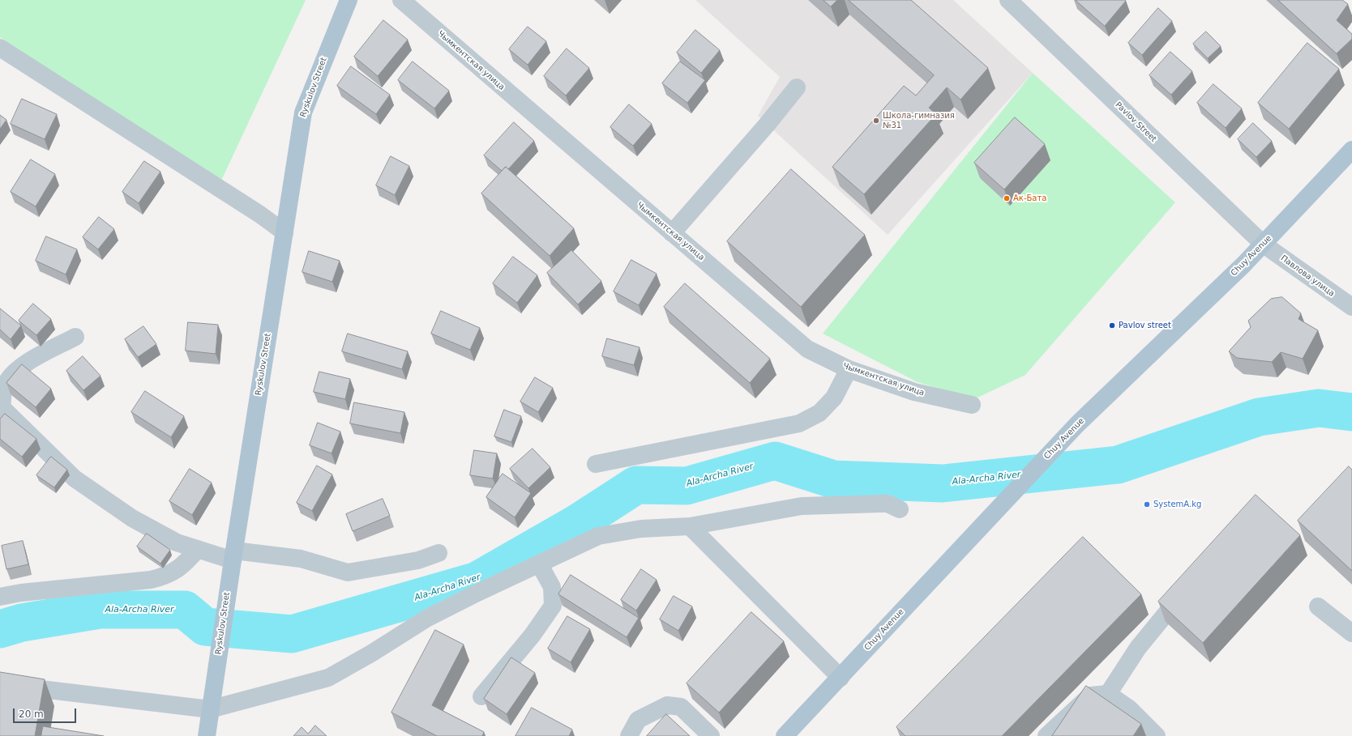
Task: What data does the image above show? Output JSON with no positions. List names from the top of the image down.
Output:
{
  "streets": {
    "main road": ["Ryskulov Street", "Chuy Avenue"],
    "street": ["Чымкентская улица", "Pavlov Street", "Павлова улица"]
  },
  "crossings": [
    ["Pavlov Street", "Chuy Avenue"],
    ["Pavlov Street", "Павлова улица"],
    ["Chuy Avenue", "Павлова улица"]
  ],
  "water": ["Ala-Archa River"],
  "places": [
    "Школа-гимназия №31",
    "Ак-Бата",
    "Pavlov street",
    "SystemA.kg"
  ],
  "scale_bar": "20 m"
}
